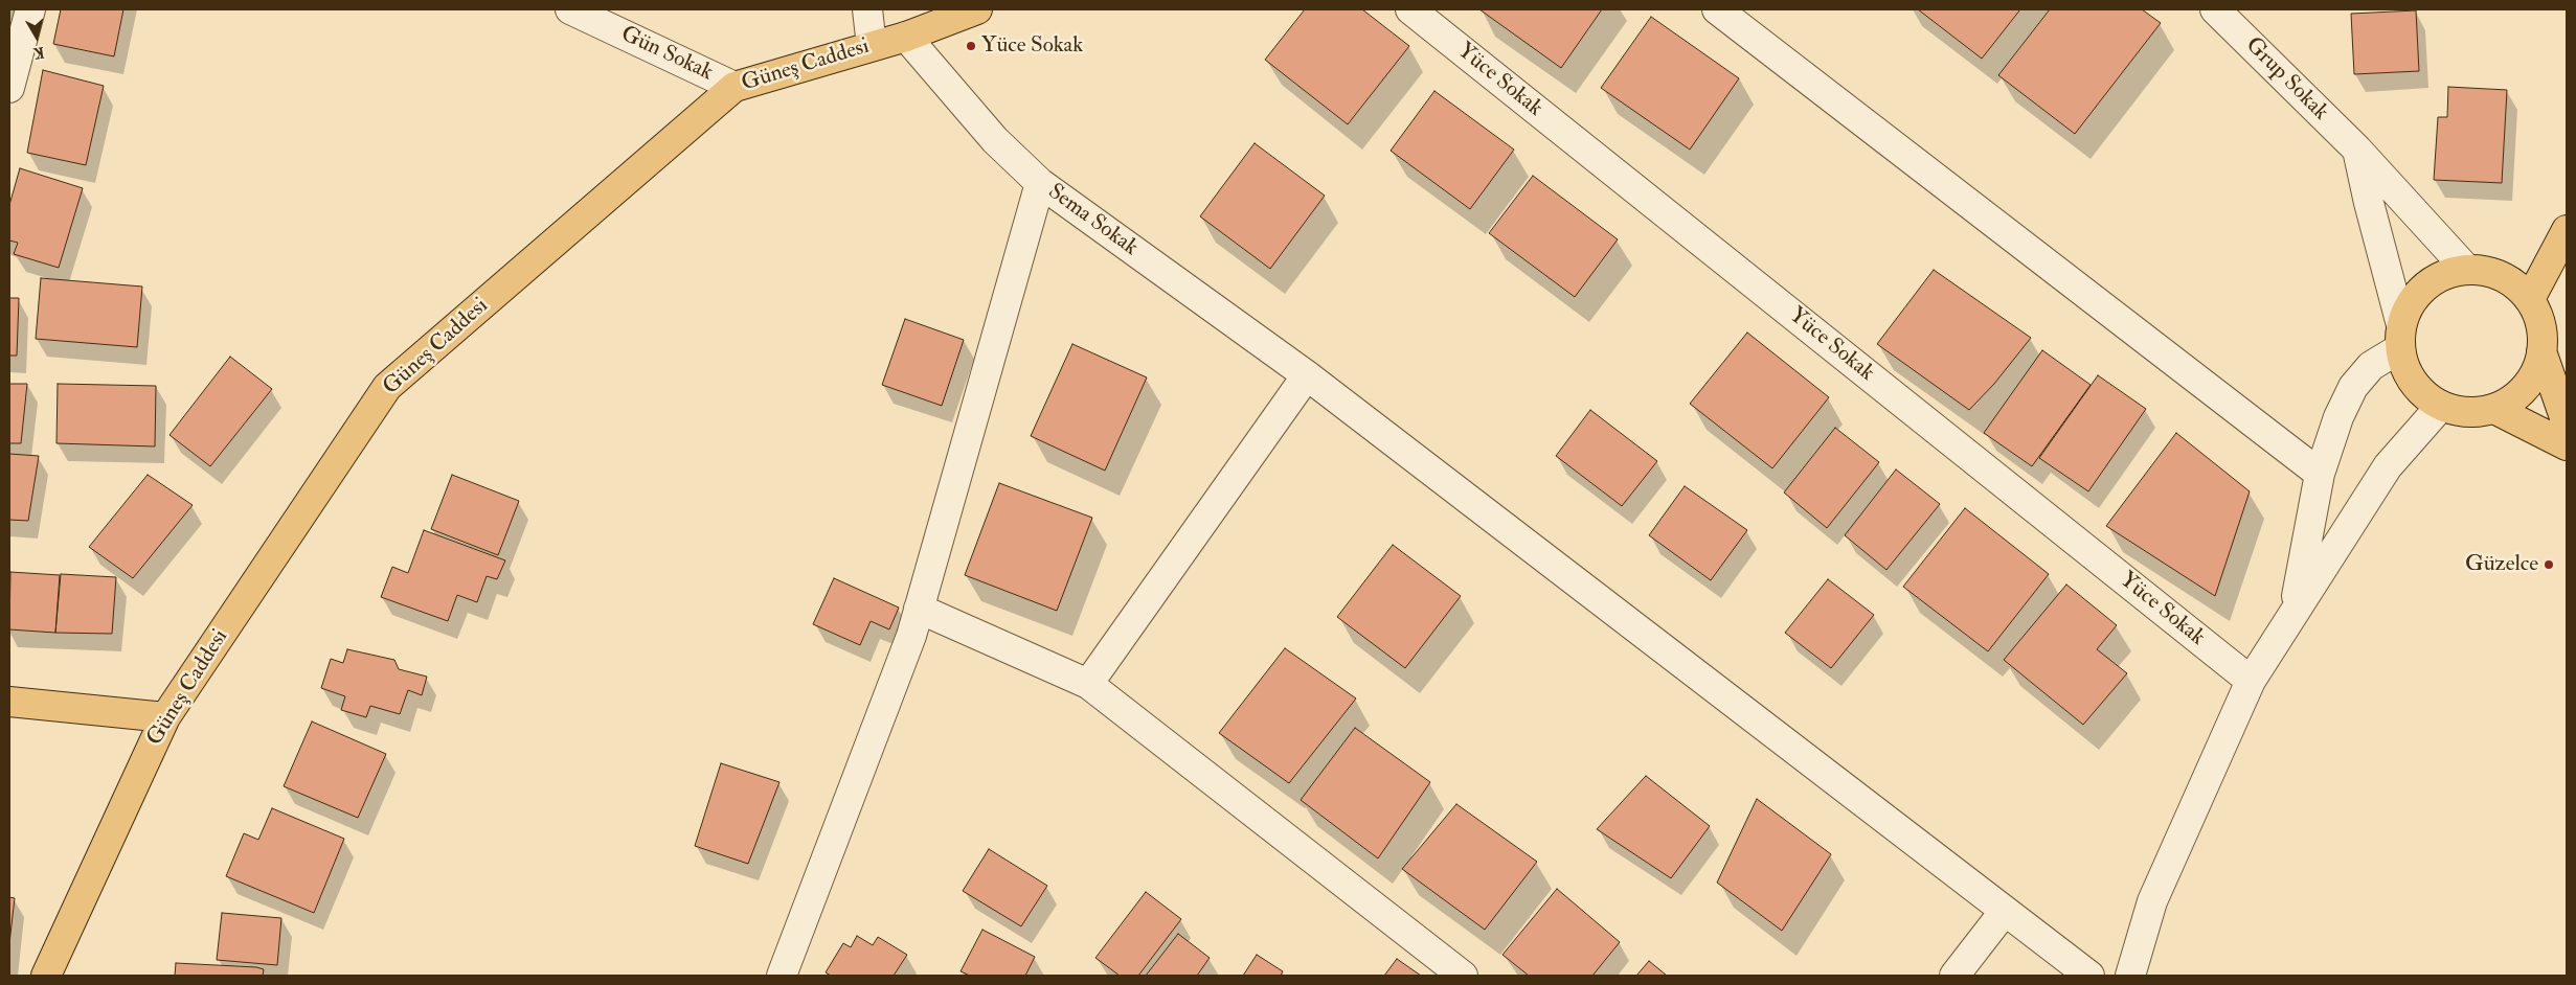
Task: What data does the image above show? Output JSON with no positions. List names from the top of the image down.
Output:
{
  "streets": {
    "main road": ["Güneş Caddesi"],
    "street": [
      "Gün Sokak",
      "Grup Sokak",
      "Yüce Sokak",
      "Sema Sokak"
    ]
  },
  "crossings": [
    ["Gün Sokak", "Güneş Caddesi"],
    ["Güneş Caddesi", "Sema Sokak"]
  ],
  "places": ["Yüce Sokak", "Güzelce"],
  "north": "bottom"
}
